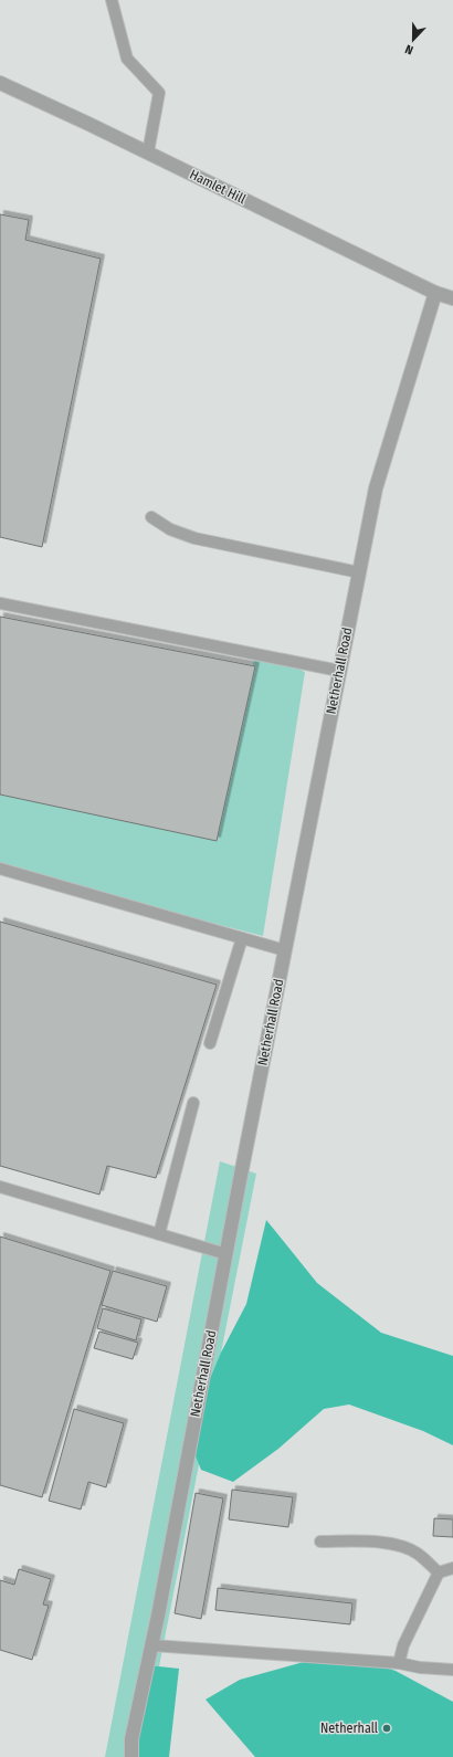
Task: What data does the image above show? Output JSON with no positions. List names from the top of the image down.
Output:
{
  "streets": {
    "street": ["Hamlet Hill", "Netherhall Road"]
  },
  "crossings": [
    ["Hamlet Hill", "Netherhall Road"]
  ],
  "places": ["Netherhall"],
  "north": "bottom"
}
